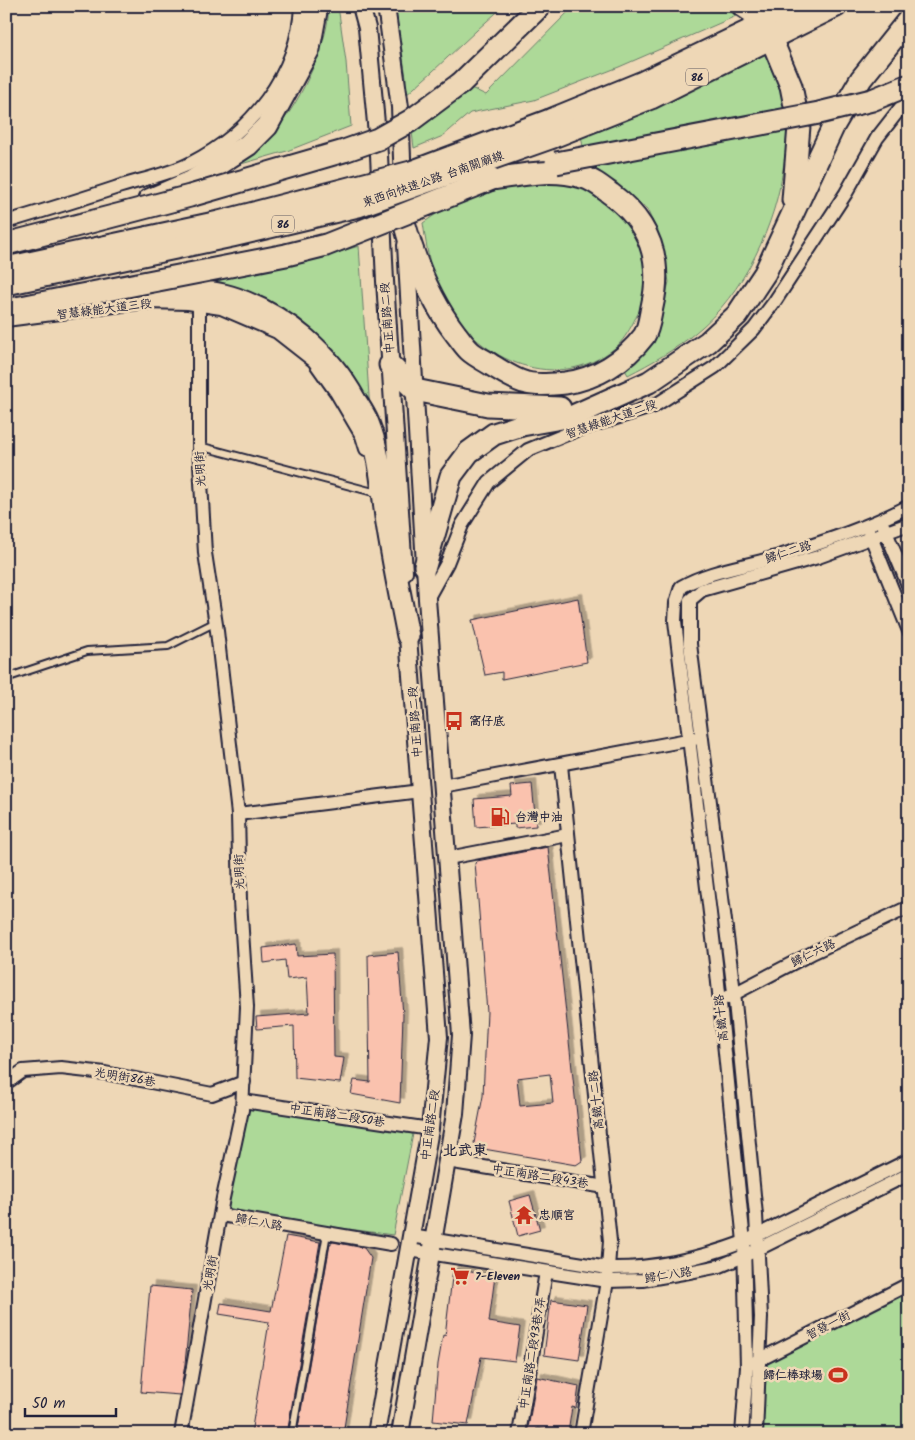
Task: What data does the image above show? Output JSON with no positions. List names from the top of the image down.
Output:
{
  "streets": {
    "highway": ["86", "東西向快速公路 台南關廟線"],
    "street": [
      "智慧綠能大道三段",
      "中正南路二段",
      "智慧綠能大道二段",
      "光明街",
      "歸仁二路",
      "歸仁六路",
      "高鐵十路",
      "光明街86巷",
      "高鐵十二路",
      "中正南路二段50巷",
      "中正南路二段43巷",
      "歸仁八路",
      "智發一街",
      "中正南路二段93巷7弄"
    ]
  },
  "crossings": [
    ["智慧綠能大道三段", "光明街"],
    ["中正南路二段", "智慧綠能大道二段"],
    ["中正南路二段", "中正南路二段50巷"],
    ["中正南路二段", "中正南路二段43巷"],
    ["中正南路二段", "歸仁八路"],
    ["光明街", "光明街86巷"],
    ["光明街", "中正南路二段50巷"],
    ["光明街", "歸仁八路"],
    ["歸仁二路", "高鐵十路"],
    ["歸仁六路", "高鐵十路"],
    ["高鐵十路", "歸仁八路"],
    ["高鐵十路", "智發一街"],
    ["高鐵十二路", "中正南路二段43巷"],
    ["高鐵十二路", "歸仁八路"],
    ["歸仁八路", "中正南路二段93巷7弄"]
  ],
  "districts": ["北武東"],
  "places": {
    "bus stop": ["窩仔底"],
    "fuel station": ["台灣中油"],
    "temple": ["忠順宮"],
    "supermarket": ["7-Eleven"],
    "sports": ["歸仁棒球場"]
  },
  "scale_bar": "50 m"
}
